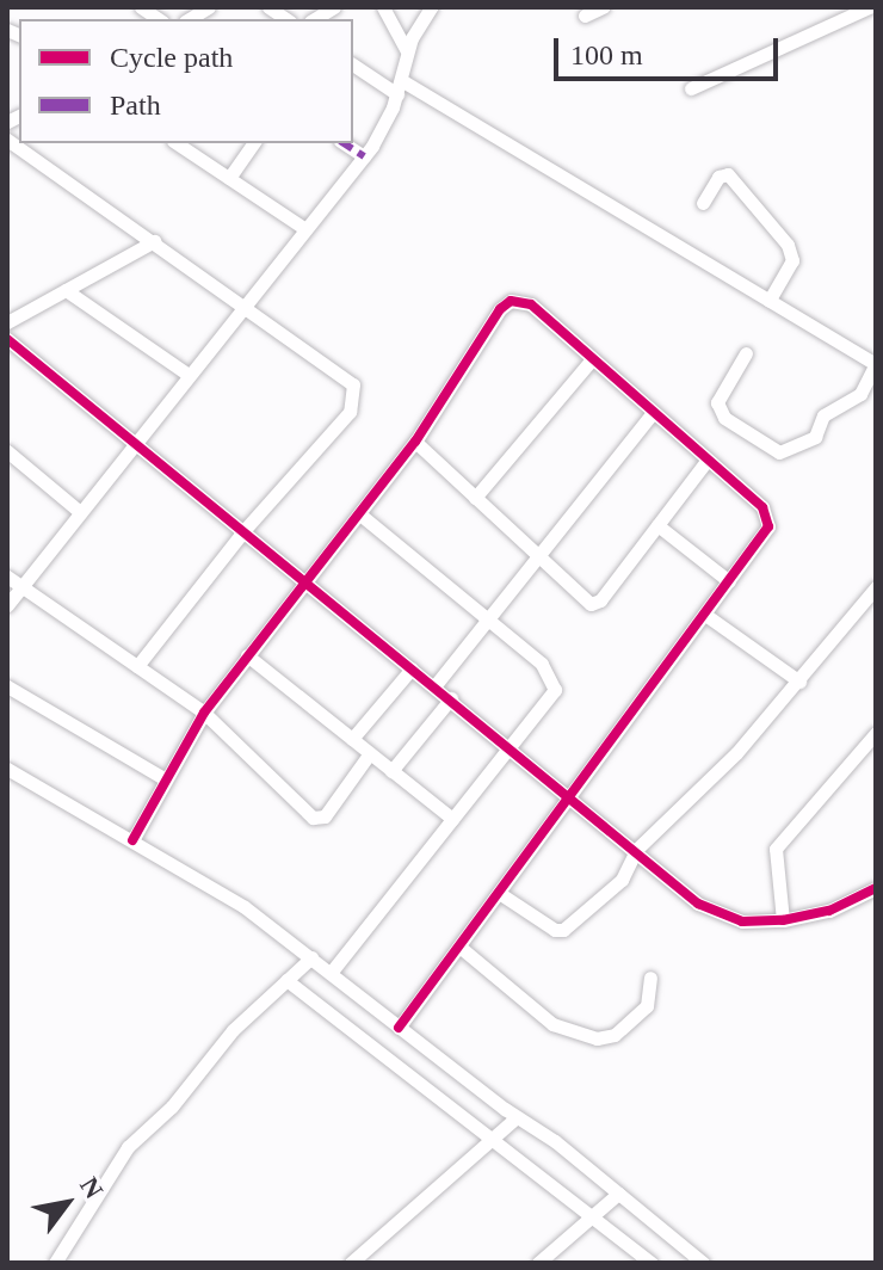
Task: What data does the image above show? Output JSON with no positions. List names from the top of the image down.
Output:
{
  "legend": ["Cycle path", "Path"],
  "scale_bar": "100 m",
  "north": "top right"
}
